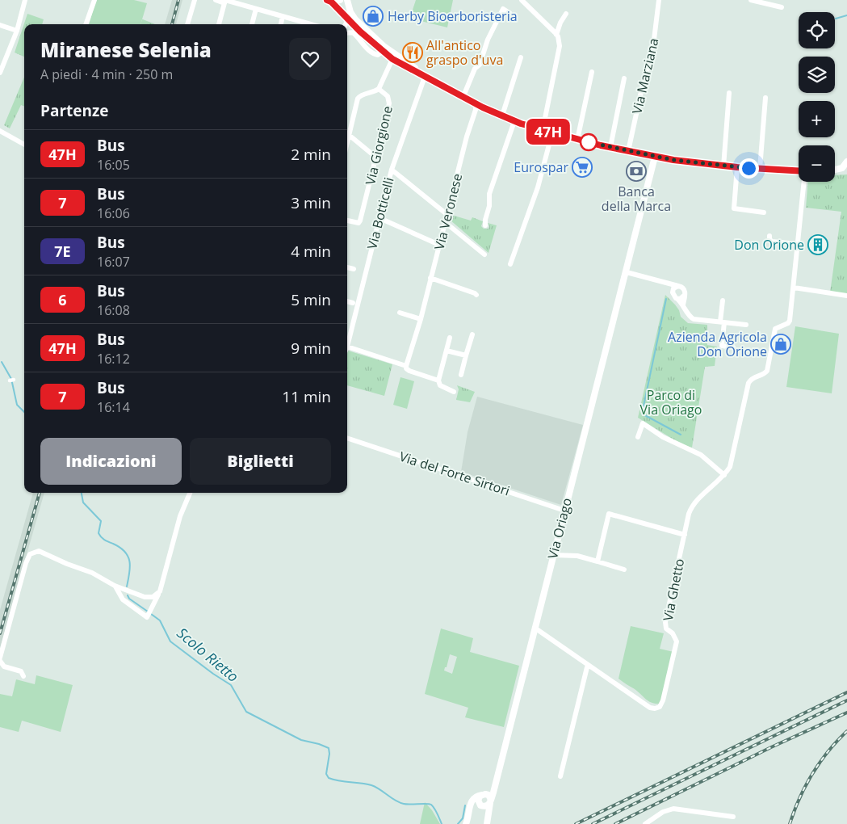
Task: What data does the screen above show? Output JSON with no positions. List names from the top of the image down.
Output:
{
  "streets": {
    "street": [
      "Via Marziana",
      "Via Giorgione",
      "Via Veronese",
      "Via Botticelli",
      "Via del Forte Sirtori",
      "Via Oriago",
      "Via Ghetto"
    ]
  },
  "crossings": [
    ["Via del Forte Sirtori", "Via Oriago"],
    ["Via Oriago", "Via Ghetto"]
  ],
  "water": ["Scolo Rietto"],
  "parks": ["Parco di Via Oriago"],
  "places": {
    "shop": ["Herby Bioerboristeria", "Azienda Agricola Don Orione"],
    "restaurant": ["All'antico graspo d'uva"],
    "supermarket": ["Eurospar"],
    "bank": ["Banca della Marca"],
    "building": ["Don Orione"]
  },
  "lines": ["bus line 47H"],
  "page": {
    "on_map": "47H",
    "map_buttons": ["+", "−"],
    "heading": [
      ["Miranese Selenia", "A piedi · 4 min · 250 m"],
      "Partenze"
    ],
    "list": [
      {
        "mark": "47H",
        "name": "Bus",
        "note": "16:05",
        "value": "2 min"
      },
      {
        "mark": "7",
        "name": "Bus",
        "note": "16:06",
        "value": "3 min"
      },
      {
        "mark": "7E",
        "name": "Bus",
        "note": "16:07",
        "value": "4 min"
      },
      {
        "mark": "6",
        "name": "Bus",
        "note": "16:08",
        "value": "5 min"
      },
      {
        "mark": "47H",
        "name": "Bus",
        "note": "16:12",
        "value": "9 min"
      },
      {
        "mark": "7",
        "name": "Bus",
        "note": "16:14",
        "value": "11 min"
      }
    ],
    "buttons": ["Indicazioni", "Biglietti"]
  }
}
